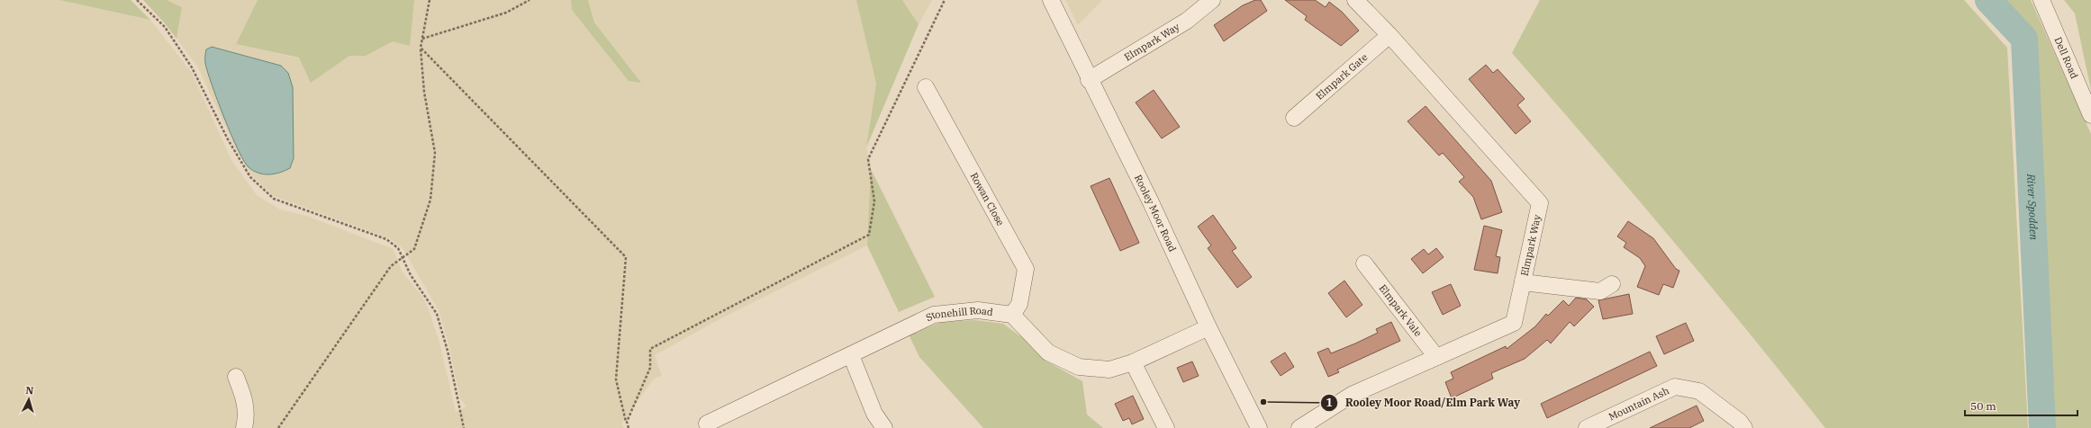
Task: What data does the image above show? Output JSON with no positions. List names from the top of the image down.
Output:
{
  "streets": {
    "street": [
      "Elmpark Way",
      "Dell Road",
      "Elmpark Gate",
      "Rowan Close",
      "Rooley Moor Road",
      "Elmpark Vale",
      "Stonehill Road",
      "Mountain Ash"
    ]
  },
  "crossings": [
    ["Elmpark Way", "Elmpark Gate"],
    ["Elmpark Way", "Rooley Moor Road"],
    ["Elmpark Way", "Elmpark Vale"],
    ["Rowan Close", "Stonehill Road"]
  ],
  "water": ["River Spodden"],
  "places": ["Rooley Moor Road/Elm Park Way"],
  "scale_bar": "50 m",
  "north": "top"
}
